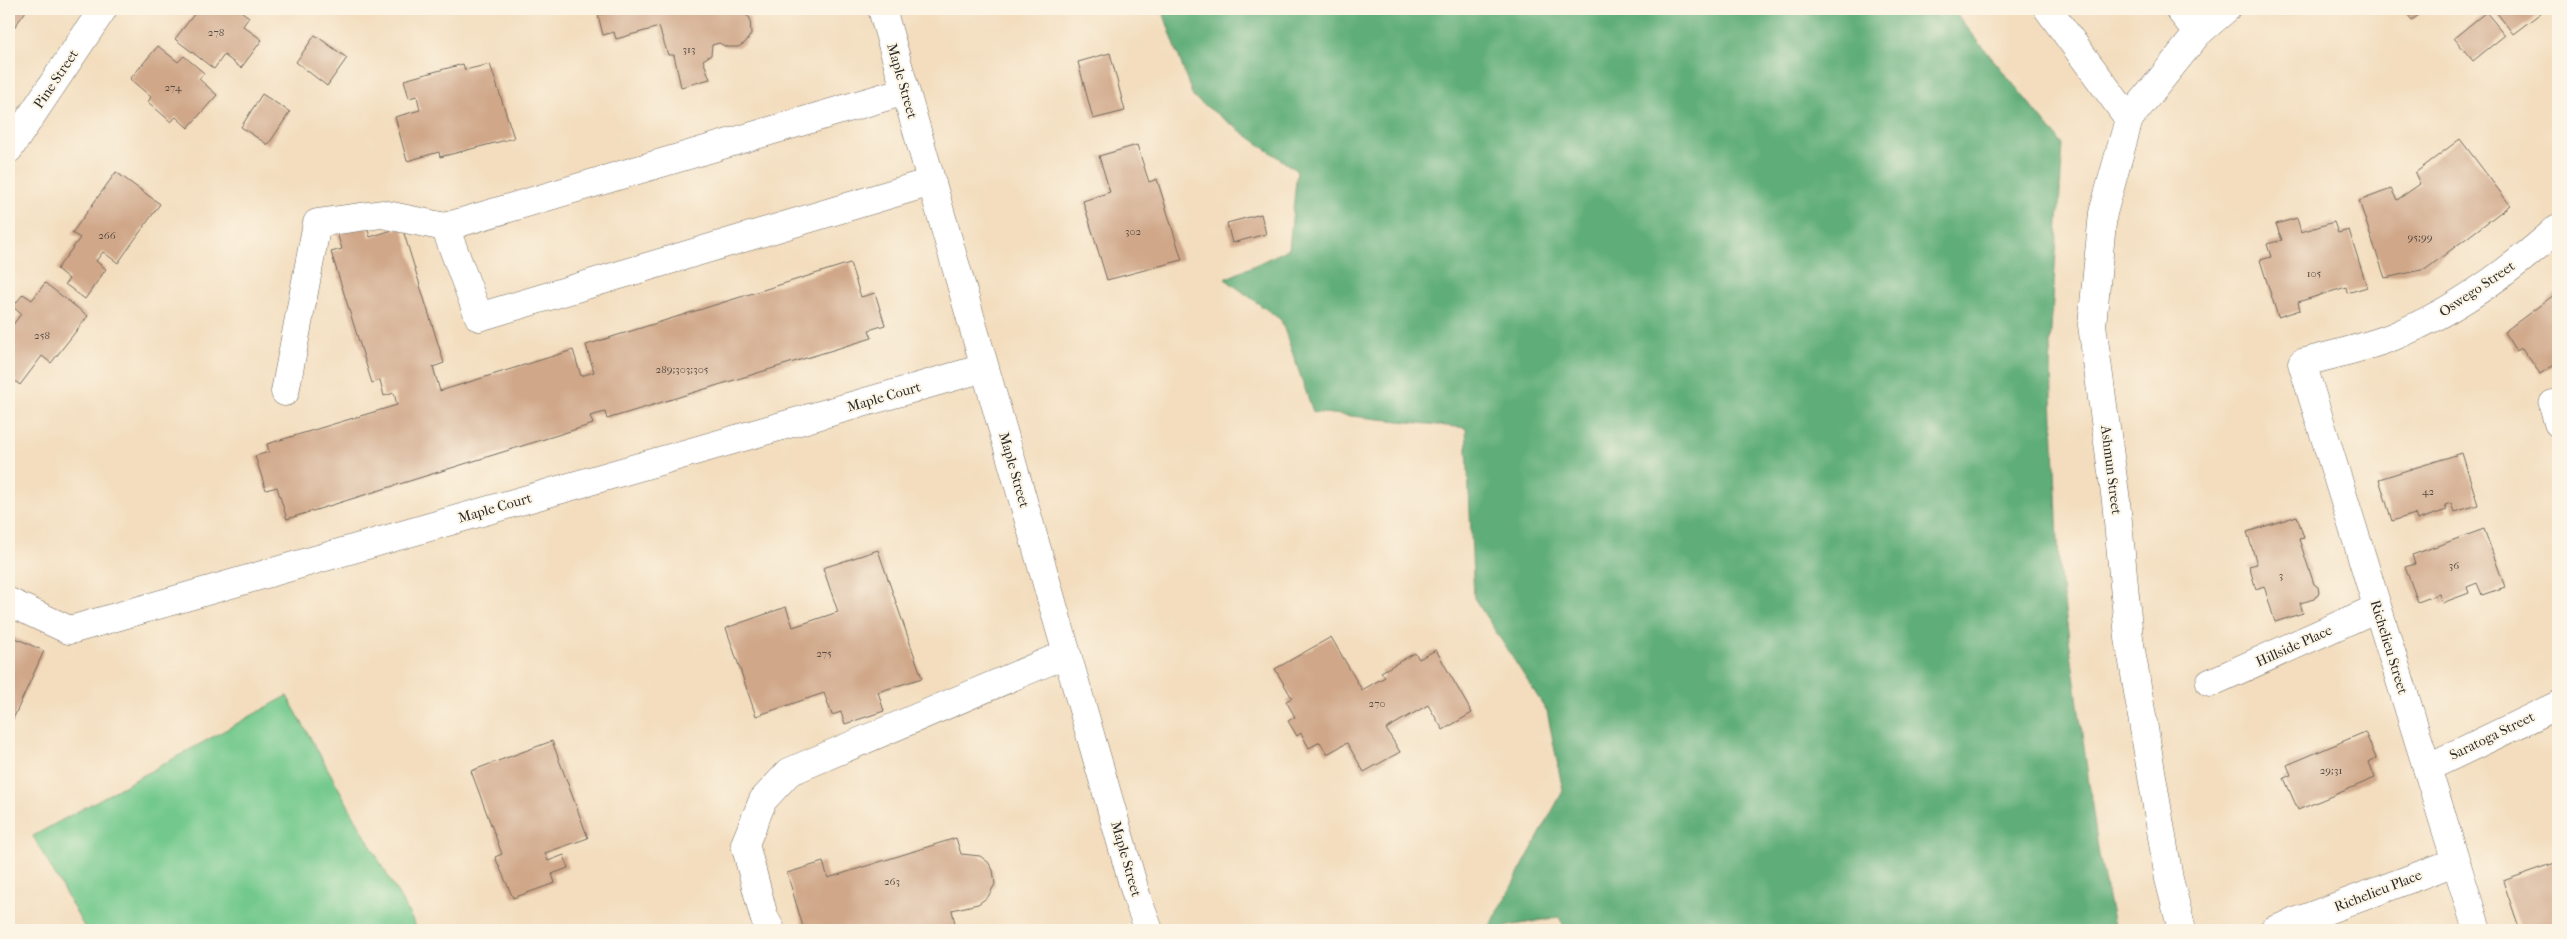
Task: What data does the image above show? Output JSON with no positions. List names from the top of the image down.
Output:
{
  "streets": {
    "street": [
      "Pine Street",
      "Maple Street",
      "Oswego Street",
      "Maple Court",
      "Ashmun Street",
      "Hillside Place",
      "Richelieu Street",
      "Saratoga Street",
      "Richelieu Place"
    ]
  },
  "crossings": [
    ["Maple Street", "Maple Court"],
    ["Oswego Street", "Richelieu Street"],
    ["Hillside Place", "Richelieu Street"],
    ["Richelieu Street", "Saratoga Street"],
    ["Richelieu Street", "Richelieu Place"]
  ],
  "house_numbers": [
    "278",
    "313",
    "274",
    "302",
    "266",
    "95;99",
    "105",
    "258",
    "289;303;305",
    "42",
    "36",
    "3",
    "275",
    "270",
    "29;31",
    "263"
  ]
}
